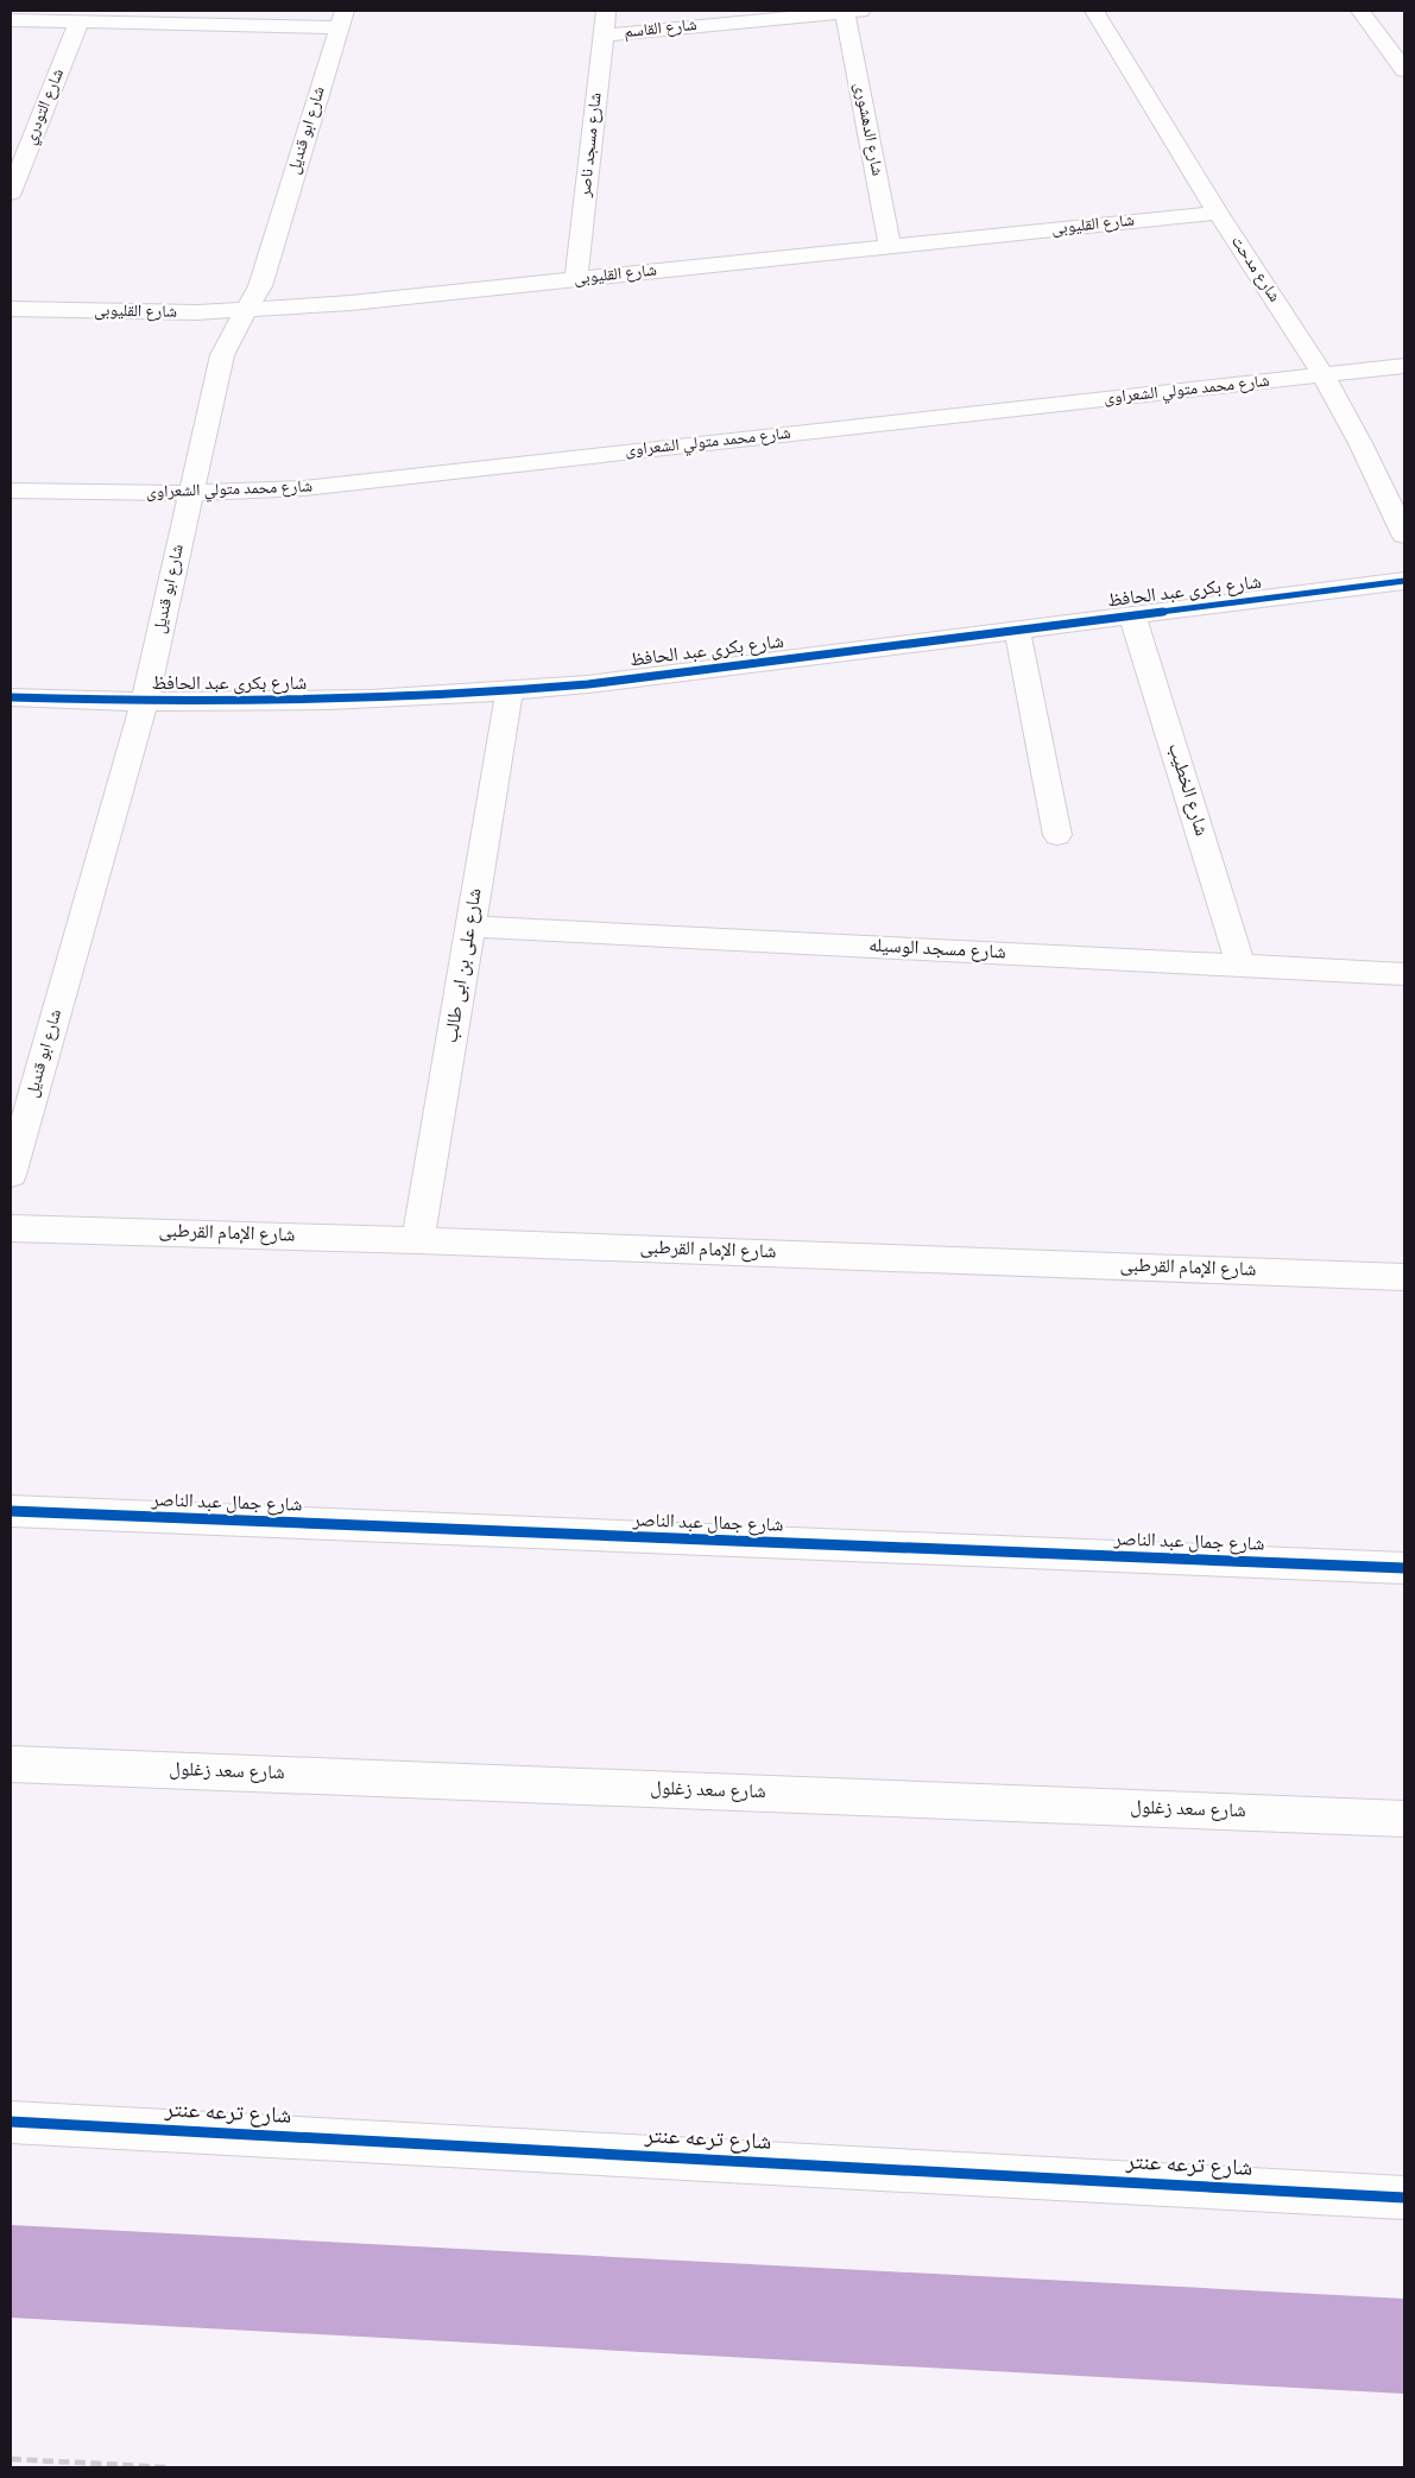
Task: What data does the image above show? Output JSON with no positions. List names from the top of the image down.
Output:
{
  "streets": {
    "street": [
      "شارع القاسم",
      "شارع التودري",
      "شارع الدهشورى",
      "شارع ابو قنديل",
      "شارع مسجد ناصر",
      "شارع القليوبى",
      "شارع مدحت",
      "شارع محمد متولي الشعراوى",
      "شارع بكرى عبد الحافظ",
      "شارع الخطيب",
      "شارع مسجد الوسيله",
      "شارع على بن ابى طالب",
      "شارع الإمام القرطبى",
      "شارع جمال عبد الناصر",
      "شارع سعد زغلول",
      "شارع ترعه عنتر"
    ]
  },
  "crossings": [
    ["شارع القاسم", "شارع الدهشورى"],
    ["شارع القاسم", "شارع مسجد ناصر"],
    ["شارع الدهشورى", "شارع القليوبى"],
    ["شارع ابو قنديل", "شارع القليوبى"],
    ["شارع ابو قنديل", "شارع محمد متولي الشعراوى"],
    ["شارع ابو قنديل", "شارع بكرى عبد الحافظ"],
    ["شارع مسجد ناصر", "شارع القليوبى"],
    ["شارع القليوبى", "شارع مدحت"],
    ["شارع مدحت", "شارع محمد متولي الشعراوى"],
    ["شارع بكرى عبد الحافظ", "شارع الخطيب"],
    ["شارع بكرى عبد الحافظ", "شارع على بن ابى طالب"],
    ["شارع الخطيب", "شارع مسجد الوسيله"],
    ["شارع مسجد الوسيله", "شارع على بن ابى طالب"],
    ["شارع على بن ابى طالب", "شارع الإمام القرطبى"]
  ]
}
